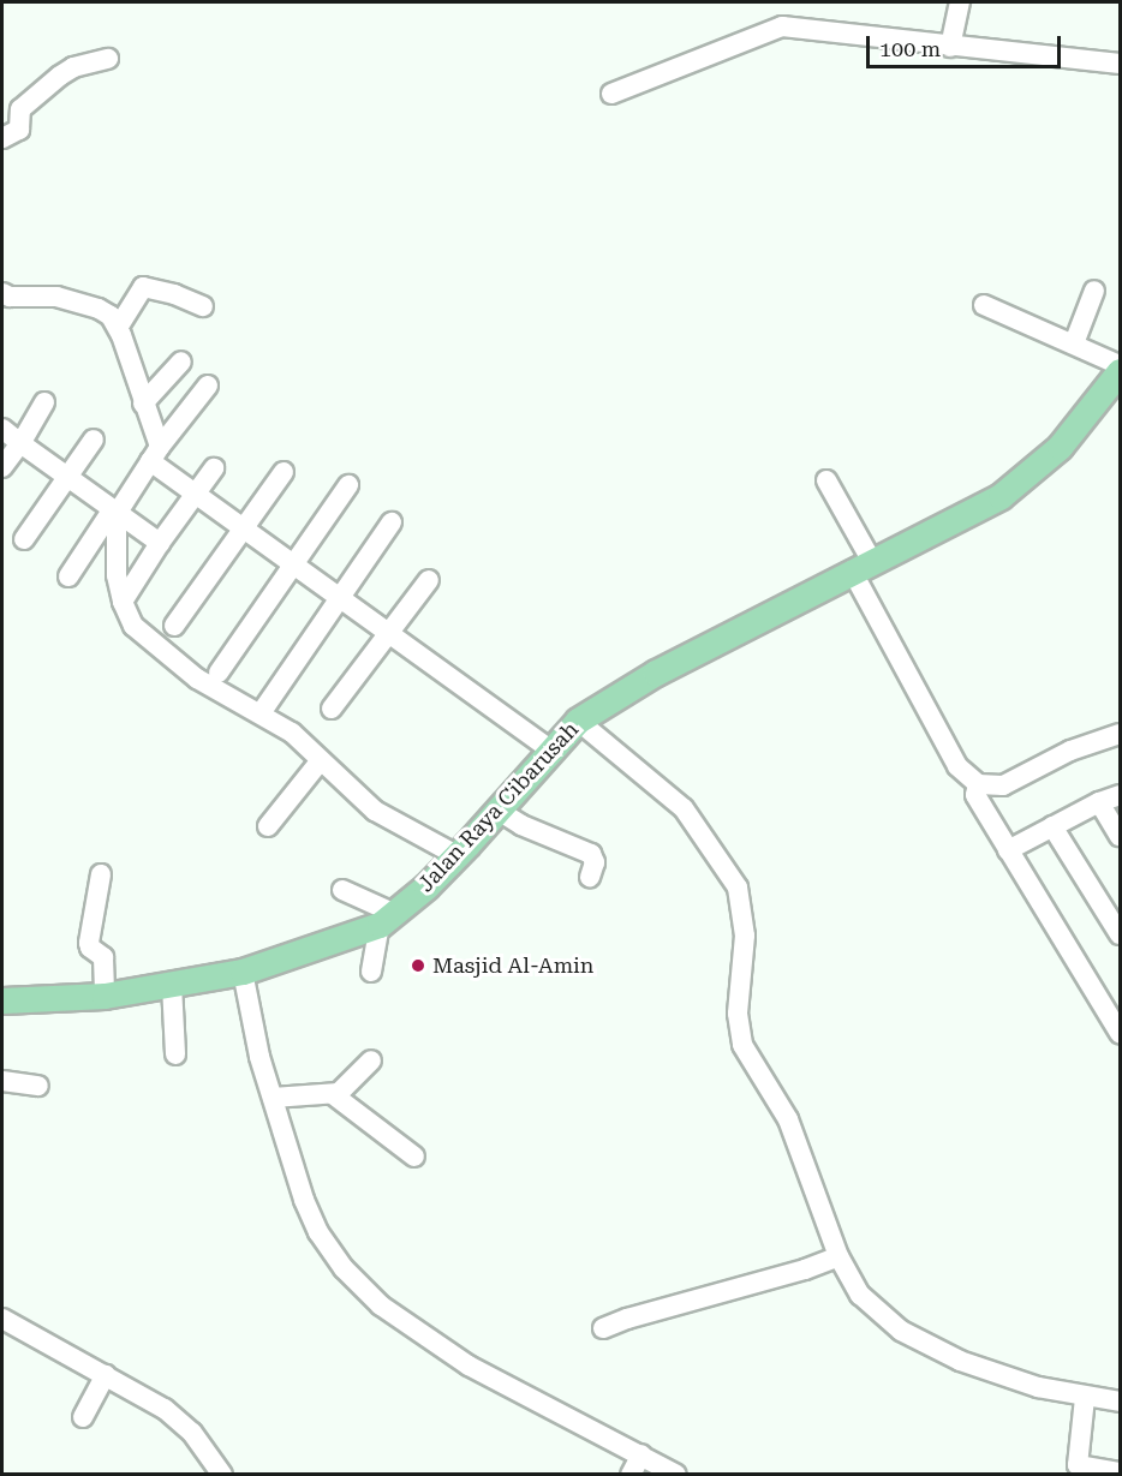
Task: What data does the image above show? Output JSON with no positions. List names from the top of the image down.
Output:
{
  "streets": {
    "main road": ["Jalan Raya Cibarusah"]
  },
  "places": ["Masjid Al-Amin"],
  "scale_bar": "100 m"
}
